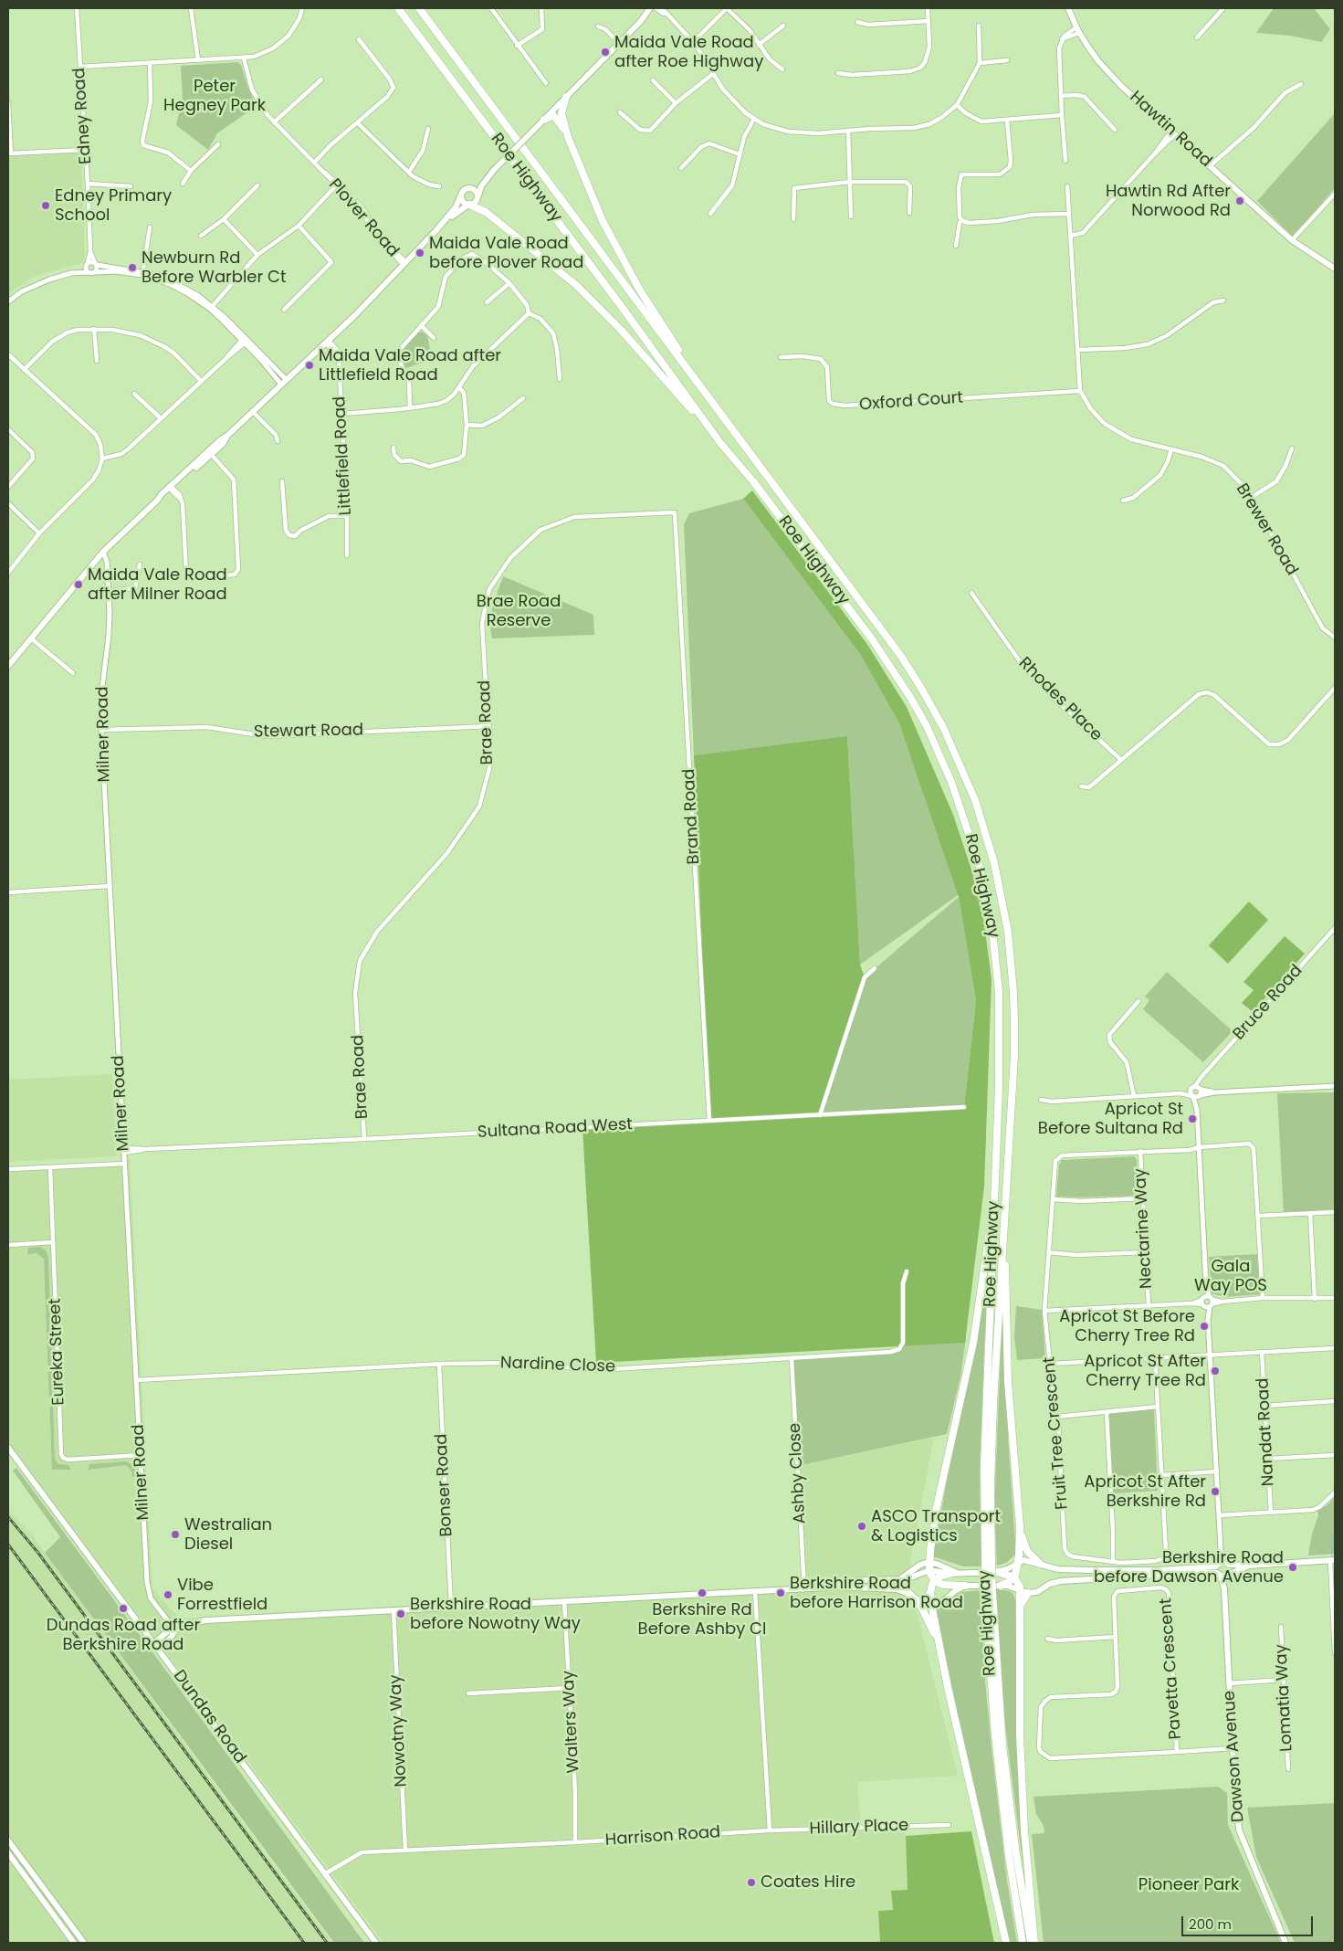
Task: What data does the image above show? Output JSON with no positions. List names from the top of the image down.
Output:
{
  "streets": {
    "highway": ["Roe Highway"],
    "main road": ["Hawtin Road", "Dundas Road", "Dawson Avenue"],
    "street": [
      "Edney Road",
      "Plover Road",
      "Oxford Court",
      "Littlefield Road",
      "Brewer Road",
      "Rhodes Place",
      "Brae Road",
      "Stewart Road",
      "Milner Road",
      "Brand Road",
      "Bruce Road",
      "Sultana Road West",
      "Nectarine Way",
      "Eureka Street",
      "Nardine Close",
      "Nandat Road",
      "Fruit Tree Crescent",
      "Ashby Close",
      "Bonser Road",
      "Pavetta Crescent",
      "Lomatia Way",
      "Walters Way",
      "Nowotny Way",
      "Hillary Place",
      "Harrison Road"
    ]
  },
  "crossings": [
    ["Oxford Court", "Brewer Road"],
    ["Brae Road", "Stewart Road"],
    ["Brae Road", "Brand Road"],
    ["Brae Road", "Sultana Road West"],
    ["Stewart Road", "Milner Road"],
    ["Milner Road", "Sultana Road West"],
    ["Milner Road", "Eureka Street"],
    ["Milner Road", "Nardine Close"],
    ["Brand Road", "Sultana Road West"],
    ["Nectarine Way", "Fruit Tree Crescent"],
    ["Nardine Close", "Ashby Close"],
    ["Nardine Close", "Bonser Road"],
    ["Pavetta Crescent", "Dawson Avenue"],
    ["Dundas Road", "Harrison Road"],
    ["Walters Way", "Harrison Road"],
    ["Nowotny Way", "Harrison Road"],
    ["Hillary Place", "Harrison Road"]
  ],
  "parks": [
    "Peter Hegney Park",
    "Brae Road Reserve",
    "Gala Way POS",
    "Pioneer Park"
  ],
  "places": [
    "Maida Vale Road after Roe Highway",
    "Hawtin Rd After Norwood Rd",
    "Edney Primary School",
    "Maida Vale Road before Plover Road",
    "Newburn Rd Before Warbler Ct",
    "Maida Vale Road after Littlefield Road",
    "Maida Vale Road after Milner Road",
    "Apricot St Before Sultana Rd",
    "Apricot St Before Cherry Tree Rd",
    "Apricot St After Cherry Tree Rd",
    "Apricot St After Berkshire Rd",
    "ASCO Transport & Logistics",
    "Westralian Diesel",
    "Berkshire Road before Dawson Avenue",
    "Berkshire Rd Before Ashby Cl",
    "Berkshire Road before Harrison Road",
    "Vibe Forrestfield",
    "Dundas Road after Berkshire Road",
    "Berkshire Road before Nowotny Way",
    "Coates Hire"
  ],
  "scale_bar": "200 m"
}
